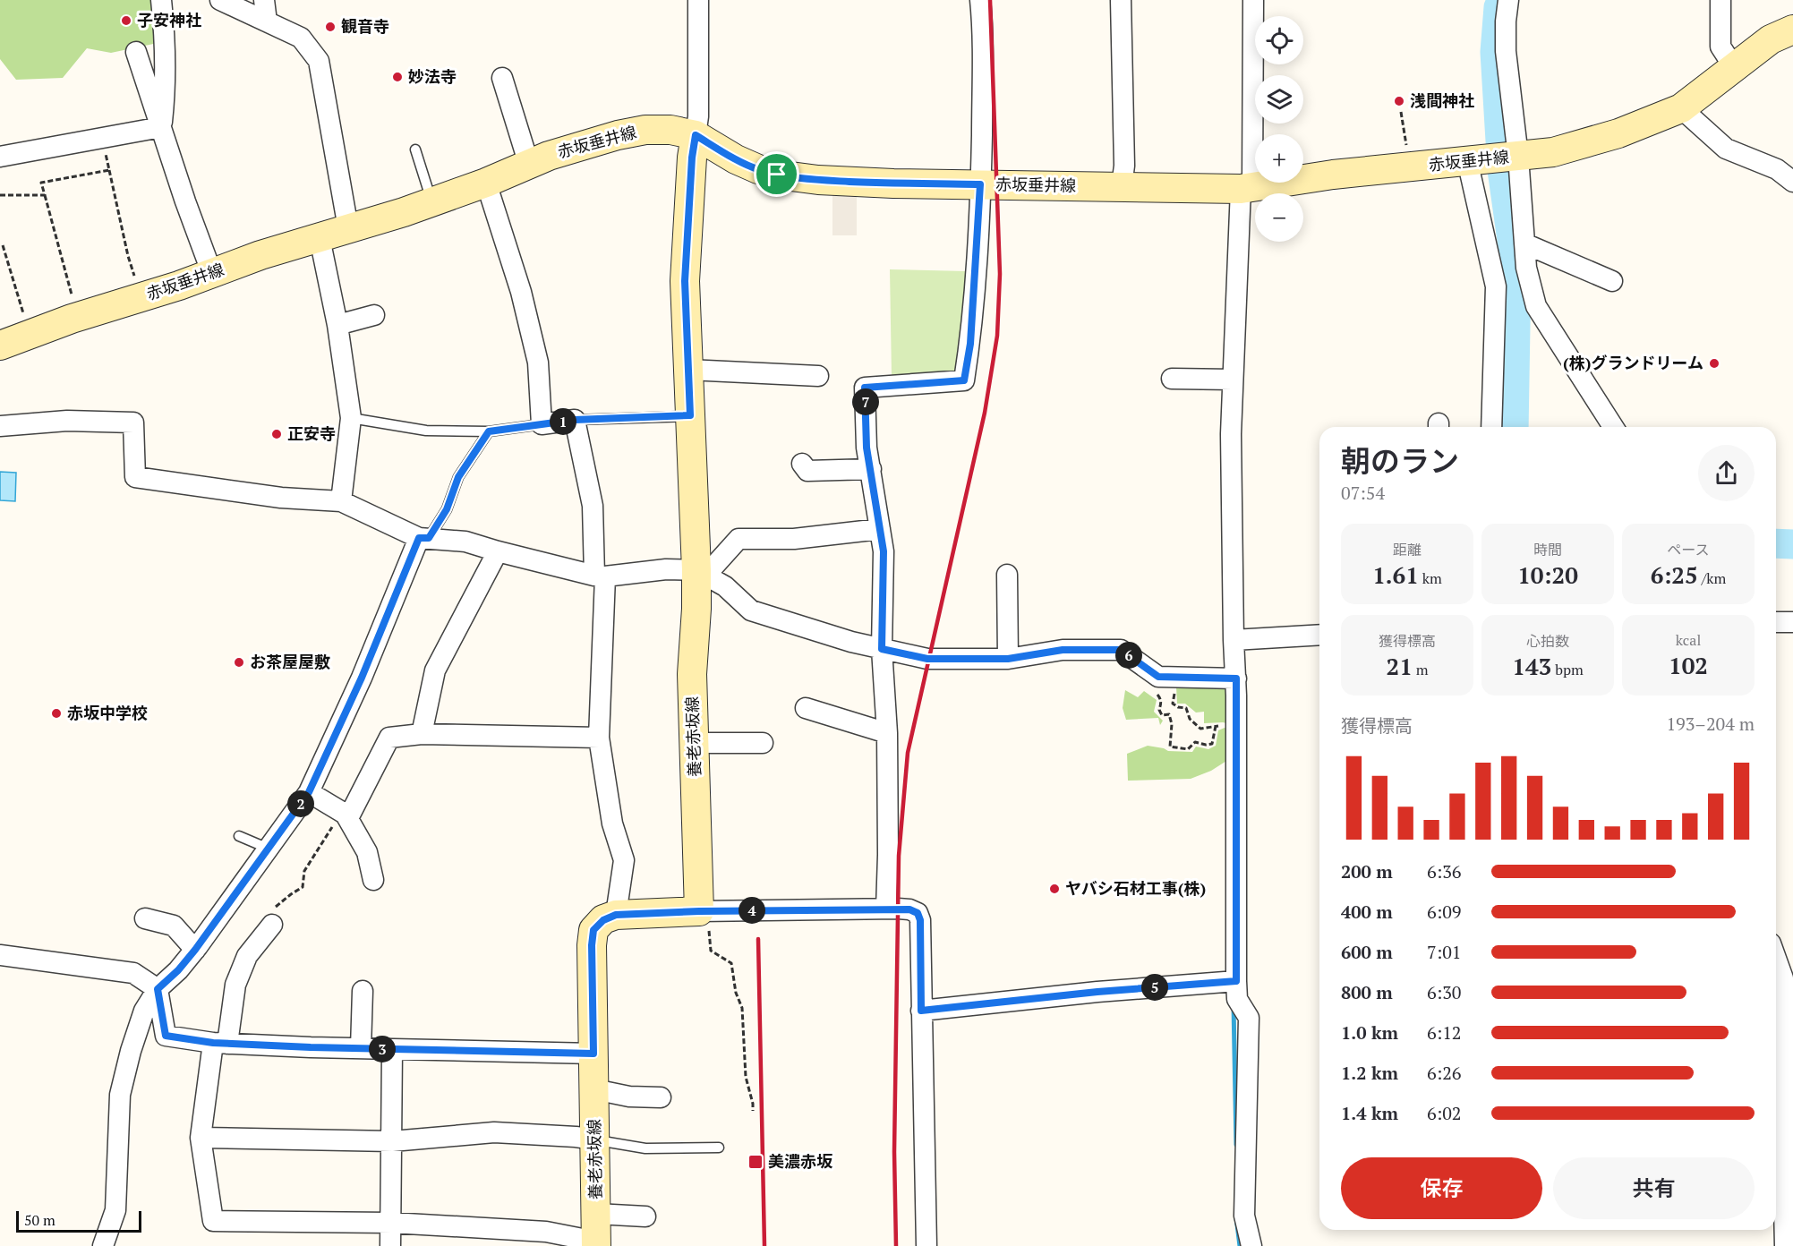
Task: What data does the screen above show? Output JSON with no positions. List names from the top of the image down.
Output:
{
  "streets": {
    "main road": ["赤坂垂井線", "養老赤坂線"]
  },
  "crossings": [
    ["赤坂垂井線", "養老赤坂線"]
  ],
  "places": {
    "other": [
      "子安神社",
      "観音寺",
      "妙法寺",
      "浅間神社",
      "(株)グランドリーム",
      "正安寺",
      "お茶屋屋敷",
      "赤坂中学校",
      "ヤバシ石材工事(株)"
    ],
    "transit": ["美濃赤坂"]
  },
  "scale_bar": "50 m",
  "page": {
    "map_buttons": ["+", "−"],
    "pins": [
      "7",
      "1",
      "6",
      "2",
      "4",
      "5",
      "3"
    ],
    "heading": ["朝のラン", "07:54"],
    "stats": [
      ["距離", "1.61 km"],
      ["時間", "10:20"],
      ["ペース", "6:25 /km"],
      ["獲得標高", "21 m"],
      ["心拍数", "143 bpm"],
      ["kcal", "102"]
    ],
    "chart": ["獲得標高", "193–204 m"],
    "list": [
      {
        "name": "200 m",
        "note": "6:36"
      },
      {
        "name": "400 m",
        "note": "6:09"
      },
      {
        "name": "600 m",
        "note": "7:01"
      },
      {
        "name": "800 m",
        "note": "6:30"
      },
      {
        "name": "1.0 km",
        "note": "6:12"
      },
      {
        "name": "1.2 km",
        "note": "6:26"
      },
      {
        "name": "1.4 km",
        "note": "6:02"
      }
    ],
    "buttons": ["保存", "共有"],
    "scale": "50 m"
  }
}
